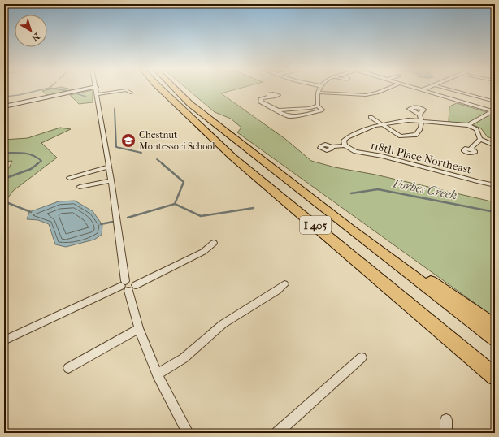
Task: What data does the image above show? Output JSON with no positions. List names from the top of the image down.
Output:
{
  "streets": {
    "highway": ["I 405"],
    "street": ["118th Place Northeast"]
  },
  "water": ["Forbes Creek"],
  "places": {
    "school or university": ["Chestnut Montessori School"]
  },
  "north": "bottom right"
}
